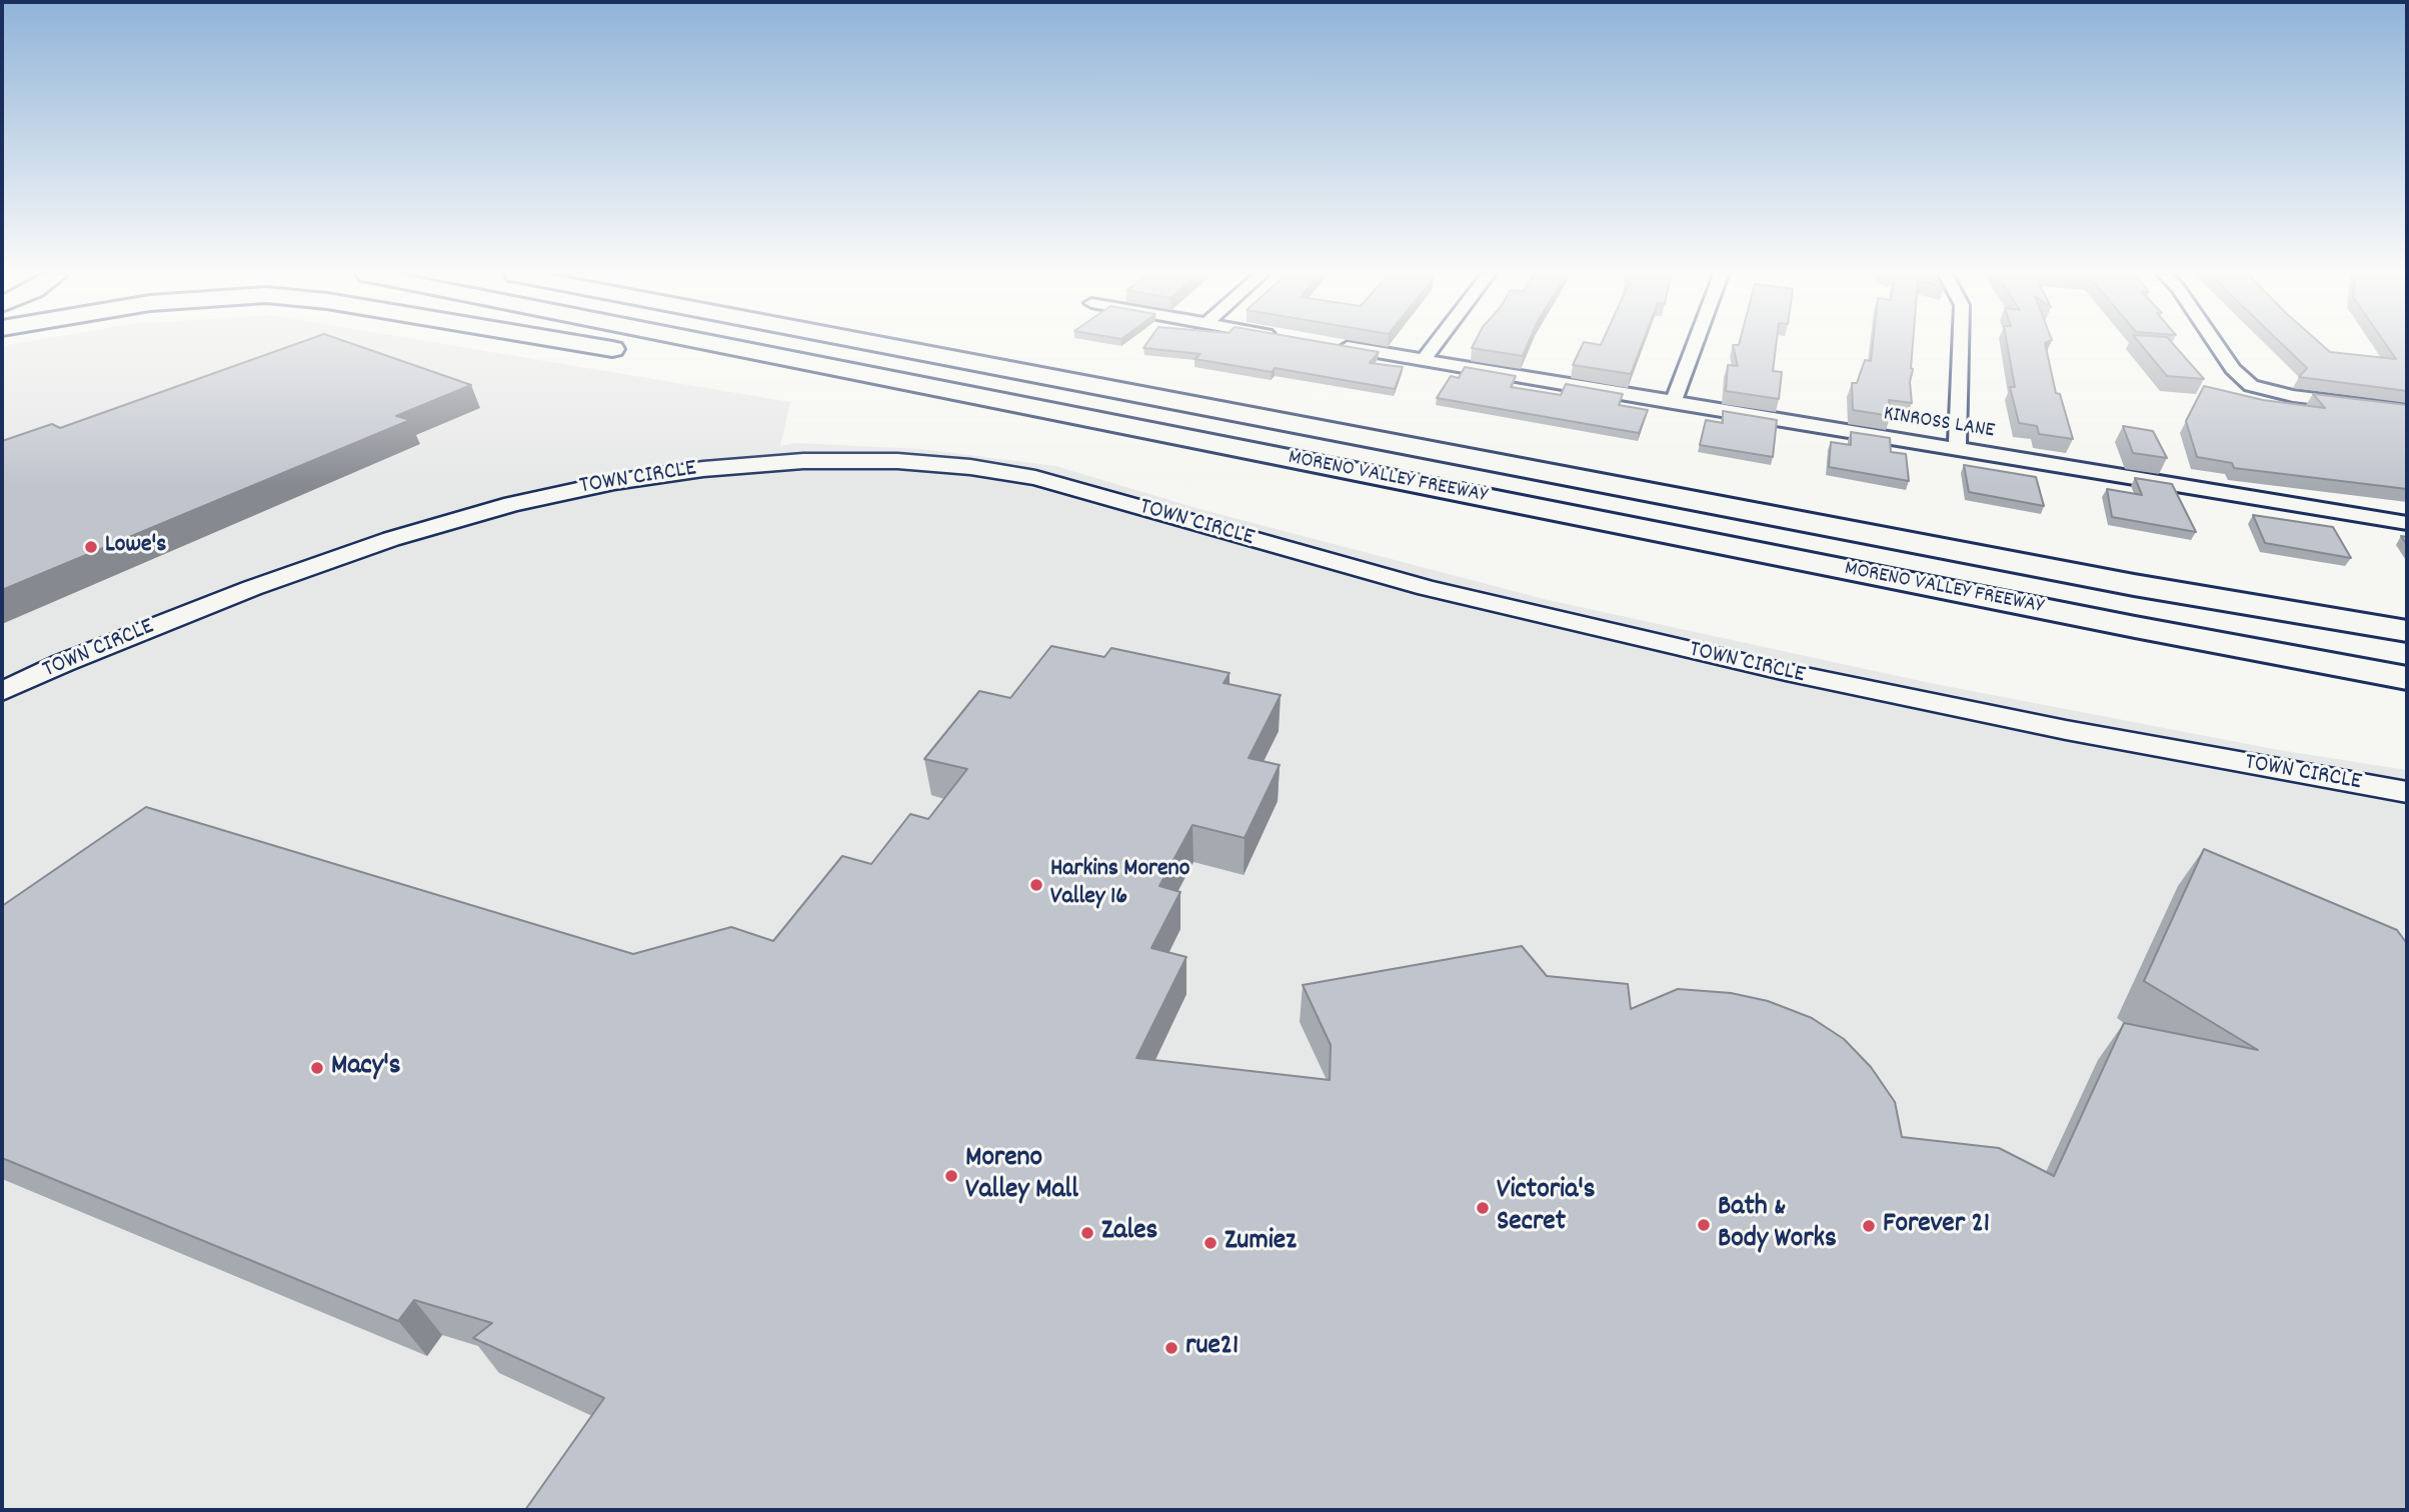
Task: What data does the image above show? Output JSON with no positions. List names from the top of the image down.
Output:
{
  "streets": {
    "highway": ["MORENO VALLEY FREEWAY"],
    "street": ["KINROSS LANE", "TOWN CIRCLE"]
  },
  "places": [
    "Lowe's",
    "Harkins Moreno Valley 16",
    "Macy's",
    "Moreno Valley Mall",
    "Victoria's Secret",
    "Bath & Body Works",
    "Forever 21",
    "Zales",
    "Zumiez",
    "rue21"
  ]
}
